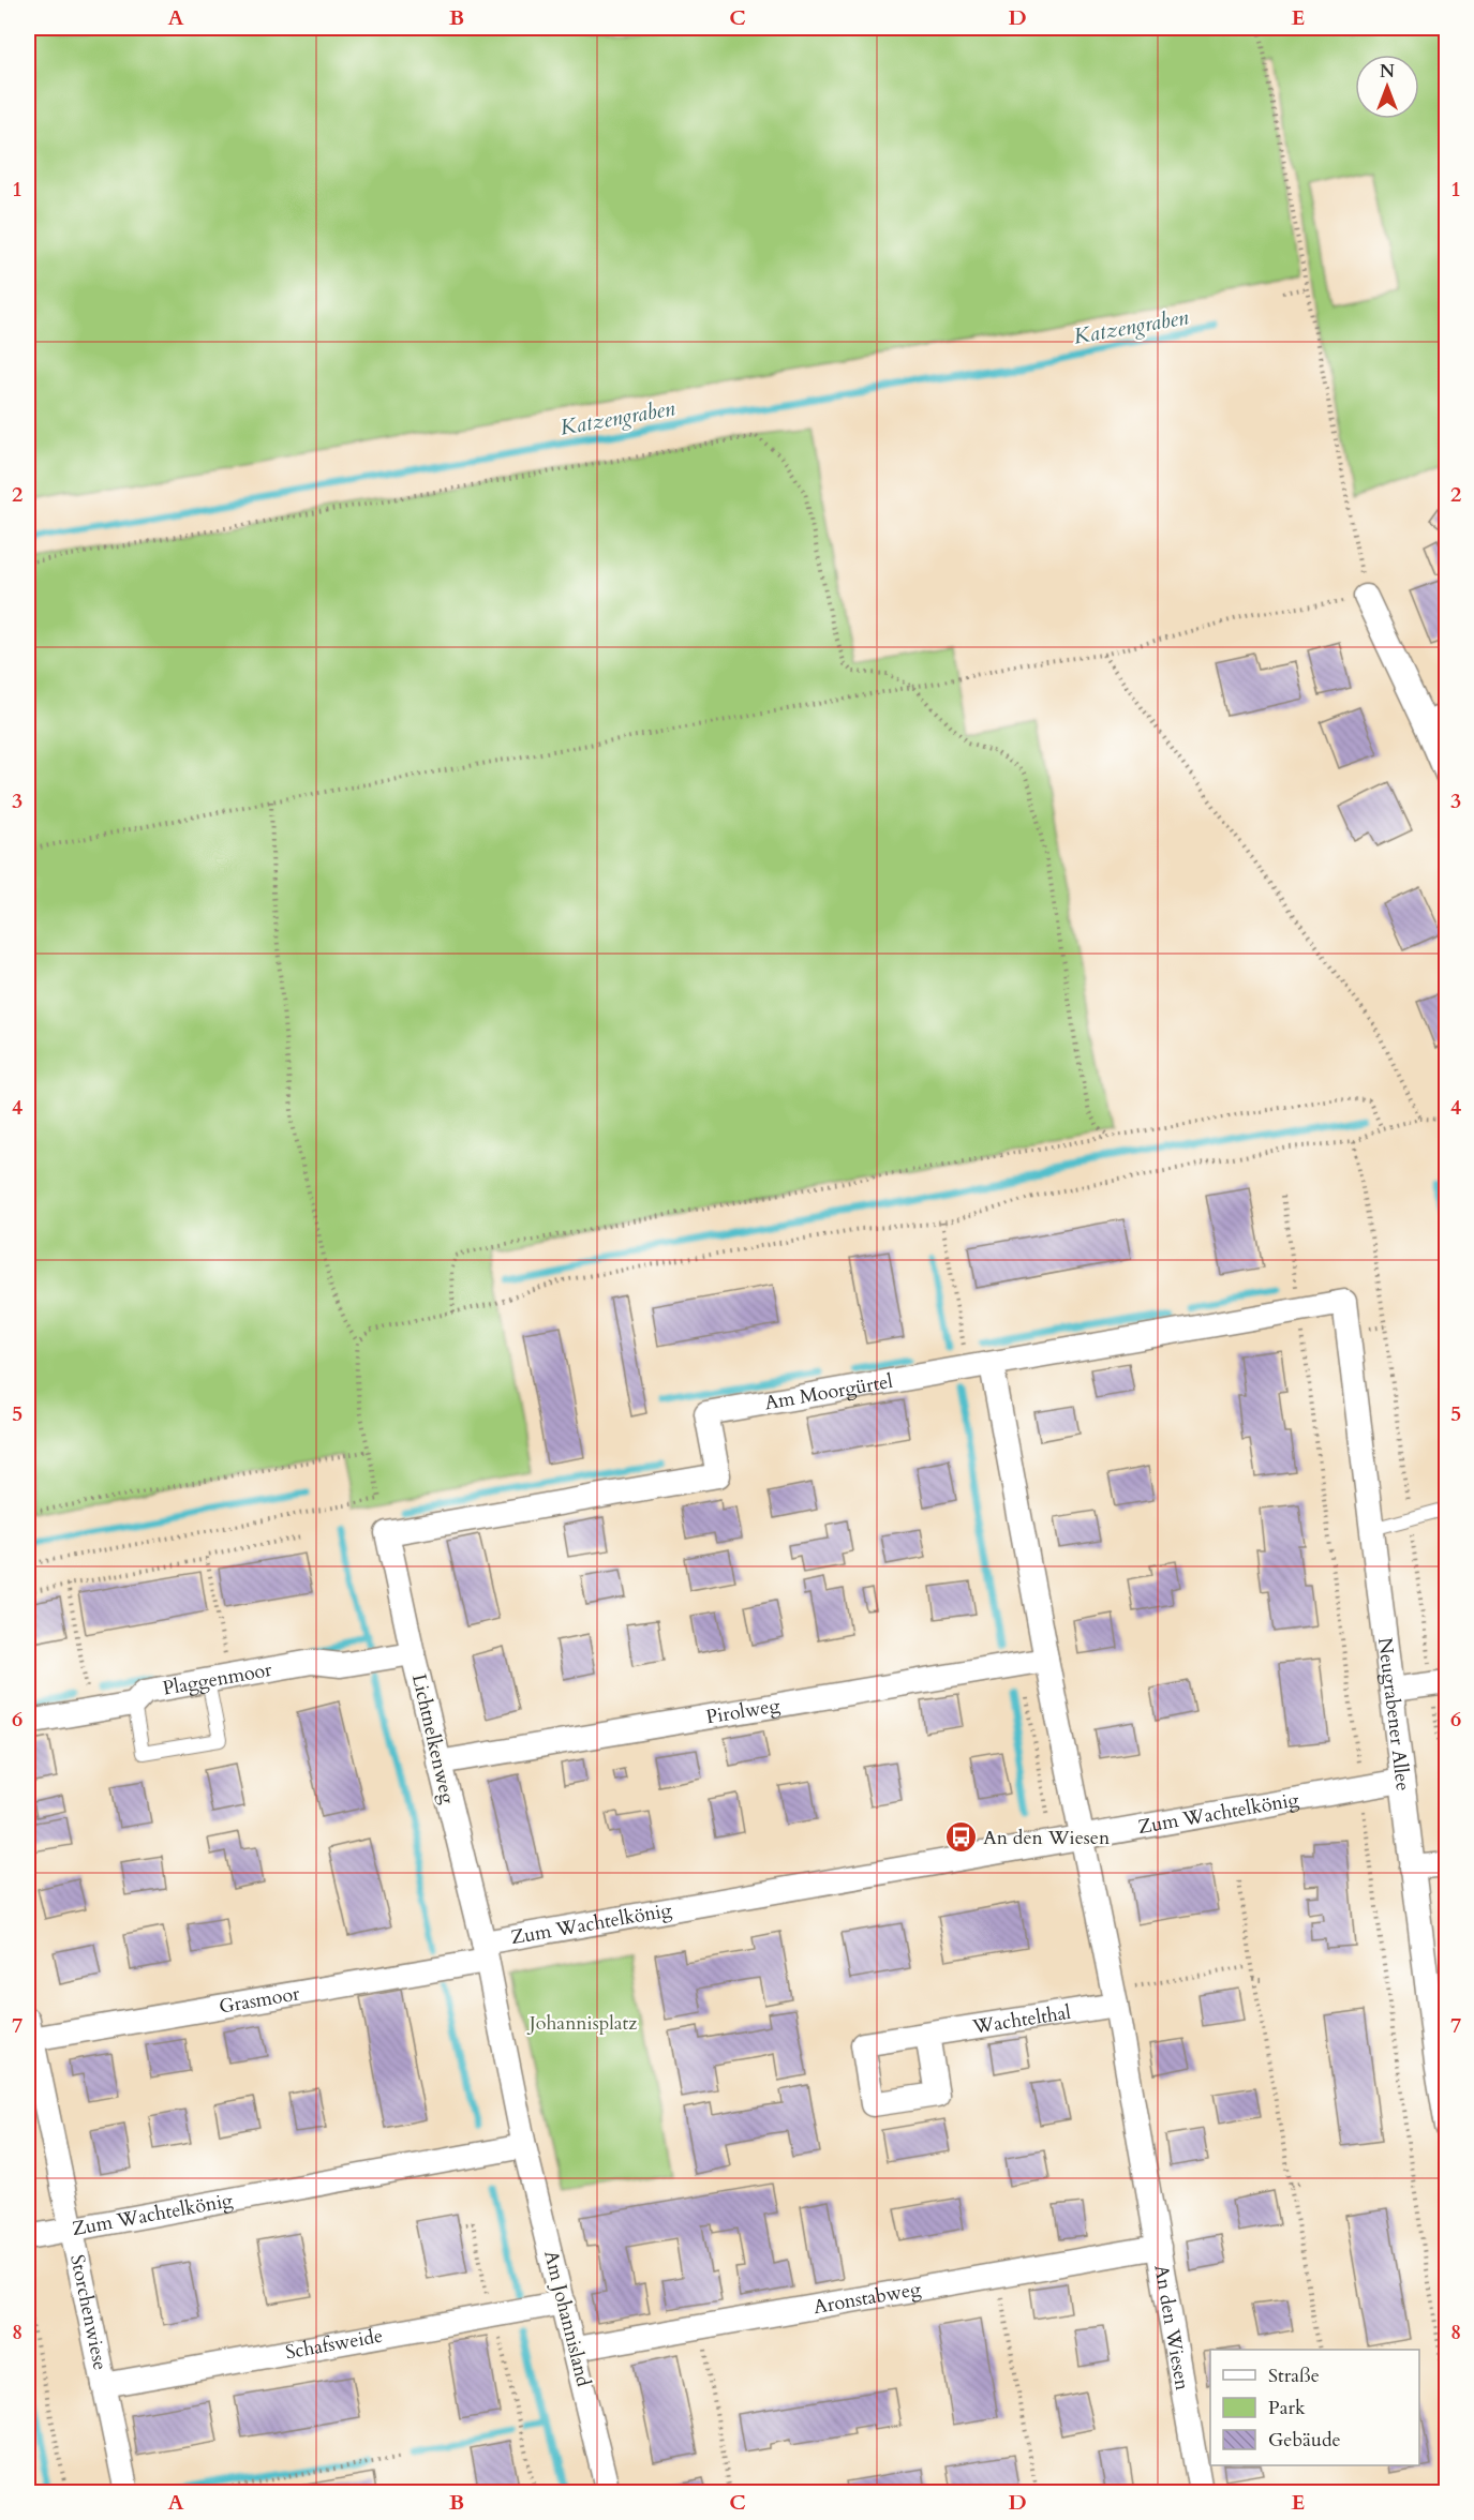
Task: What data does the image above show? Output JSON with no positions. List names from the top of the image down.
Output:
{
  "streets": {
    "street": [
      "Am Moorgürtel",
      "Plaggenmoor",
      "Pirolweg",
      "Neugrabener Allee",
      "Lichtnelkenweg",
      "Zum Wachtelkönig",
      "Grasmoor",
      "Wachtelthal",
      "Aronstabweg",
      "Storchenwiese",
      "Am Johannisland",
      "An den Wiesen",
      "Schafsweide"
    ]
  },
  "crossings": [
    ["Am Moorgürtel", "Neugrabener Allee"],
    ["Am Moorgürtel", "Lichtnelkenweg"],
    ["Am Moorgürtel", "An den Wiesen"],
    ["Plaggenmoor", "Lichtnelkenweg"],
    ["Pirolweg", "Lichtnelkenweg"],
    ["Pirolweg", "An den Wiesen"],
    ["Neugrabener Allee", "Zum Wachtelkönig"],
    ["Lichtnelkenweg", "Zum Wachtelkönig"],
    ["Lichtnelkenweg", "Grasmoor"],
    ["Zum Wachtelkönig", "Grasmoor"],
    ["Zum Wachtelkönig", "Storchenwiese"],
    ["Zum Wachtelkönig", "Am Johannisland"],
    ["Zum Wachtelkönig", "An den Wiesen"],
    ["Grasmoor", "Storchenwiese"],
    ["Wachtelthal", "An den Wiesen"],
    ["Aronstabweg", "Am Johannisland"],
    ["Aronstabweg", "An den Wiesen"],
    ["Storchenwiese", "Schafsweide"],
    ["Am Johannisland", "Schafsweide"]
  ],
  "water": ["Katzengraben"],
  "parks": ["Johannisplatz"],
  "places": {
    "bus stop": ["An den Wiesen"]
  },
  "legend": ["Straße", "Park", "Gebäude"],
  "north": "top",
  "grid": {
    "columns": [
      "A",
      "B",
      "C",
      "D",
      "E"
    ],
    "rows": [
      "1",
      "2",
      "3",
      "4",
      "5",
      "6",
      "7",
      "8"
    ]
  }
}
